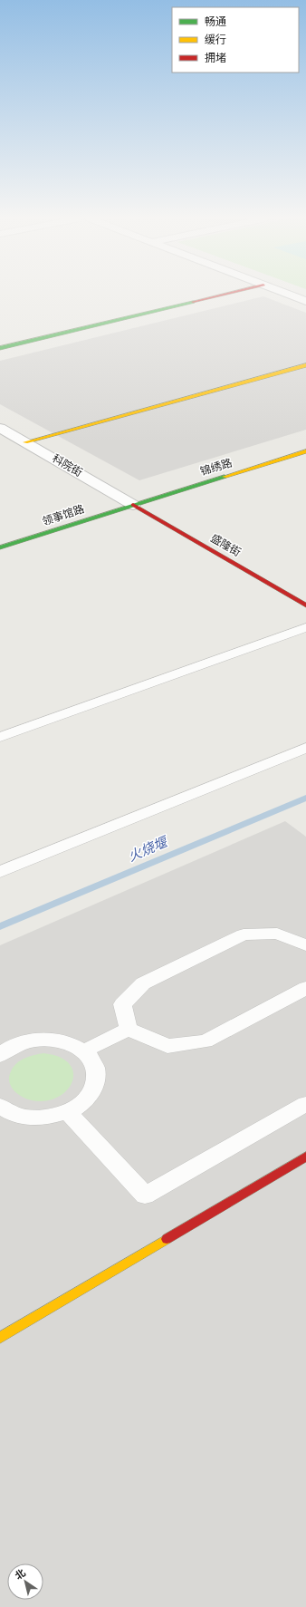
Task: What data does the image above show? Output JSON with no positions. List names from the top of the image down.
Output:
{
  "streets": {
    "street": [
      "科院街",
      "锦绣路",
      "领事馆路",
      "盛隆街"
    ]
  },
  "crossings": [
    ["科院街", "锦绣路"],
    ["科院街", "领事馆路"],
    ["科院街", "盛隆街"],
    ["锦绣路", "领事馆路"],
    ["锦绣路", "盛隆街"],
    ["领事馆路", "盛隆街"]
  ],
  "water": ["火烧堰"],
  "legend": ["畅通", "缓行", "拥堵"],
  "north": "top left"
}
